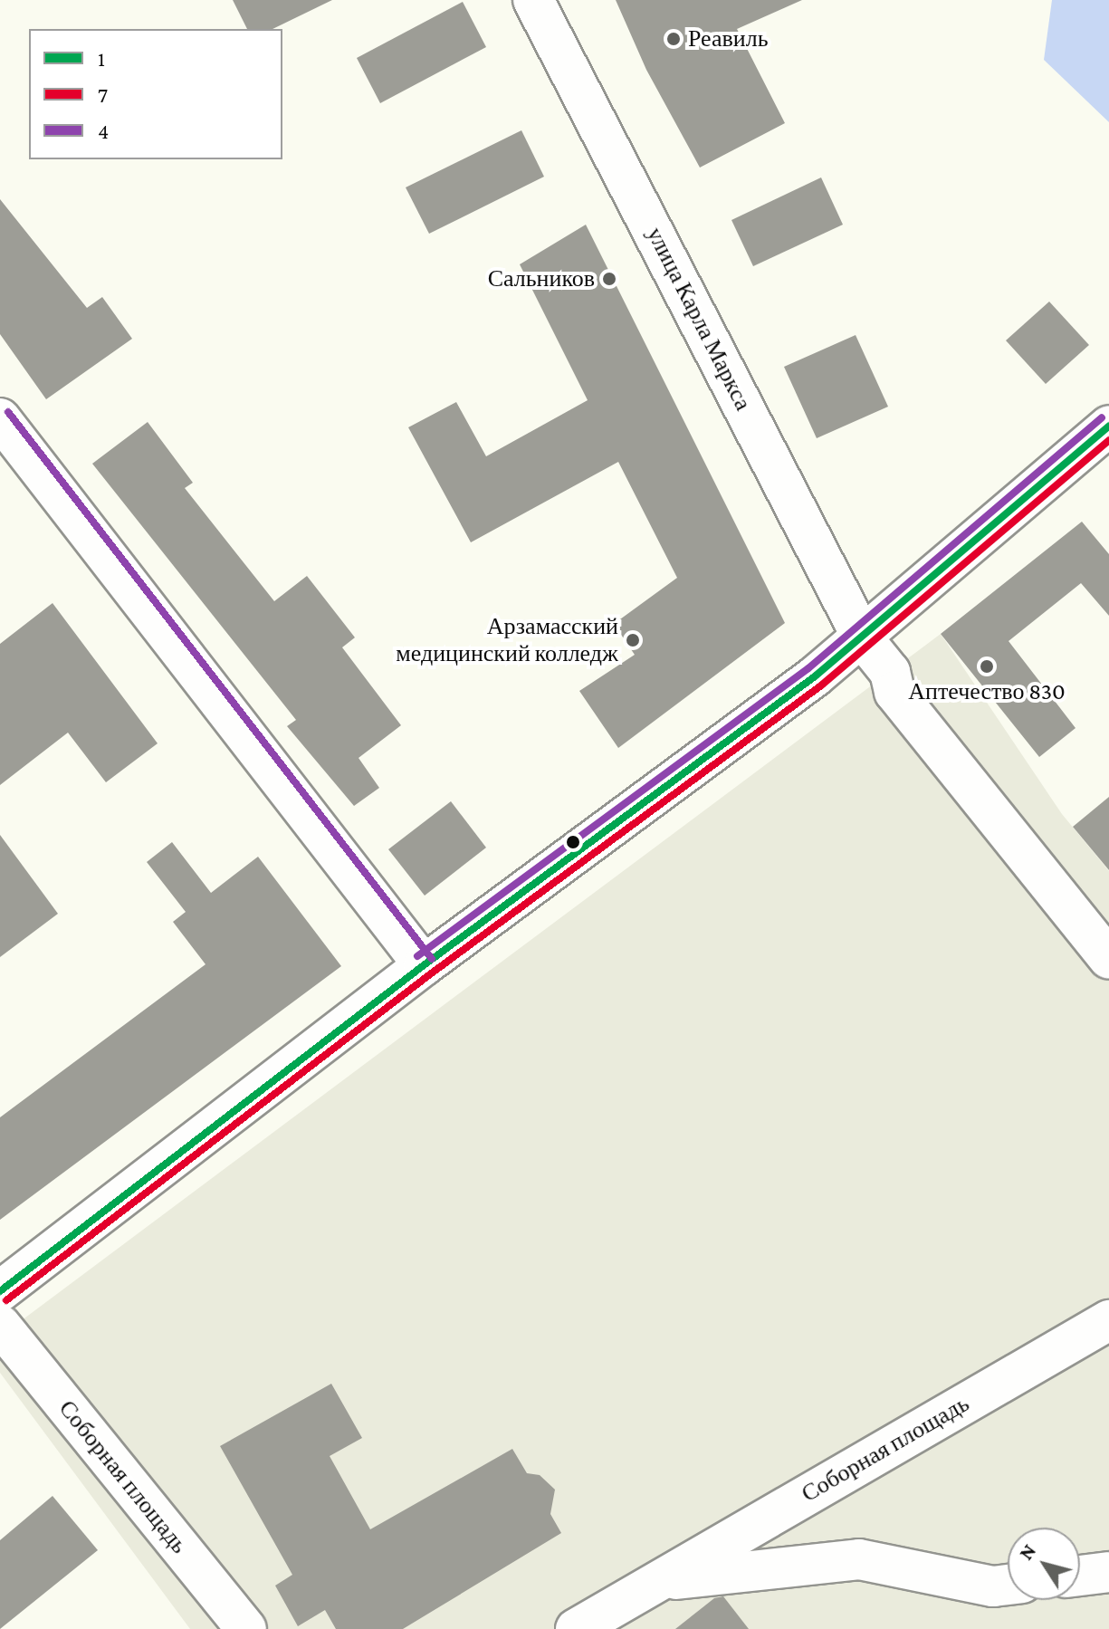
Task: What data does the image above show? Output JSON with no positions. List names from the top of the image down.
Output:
{
  "streets": {
    "street": ["улица Карла Маркса", "Соборная площадь"]
  },
  "places": [
    "Реавиль",
    "Сальников",
    "Арзамасский медицинский колледж",
    "Аптечество 830"
  ],
  "lines": ["transit line 4", "transit line 1", "transit line 7"],
  "legend": ["1", "7", "4"],
  "north": "top left"
}
